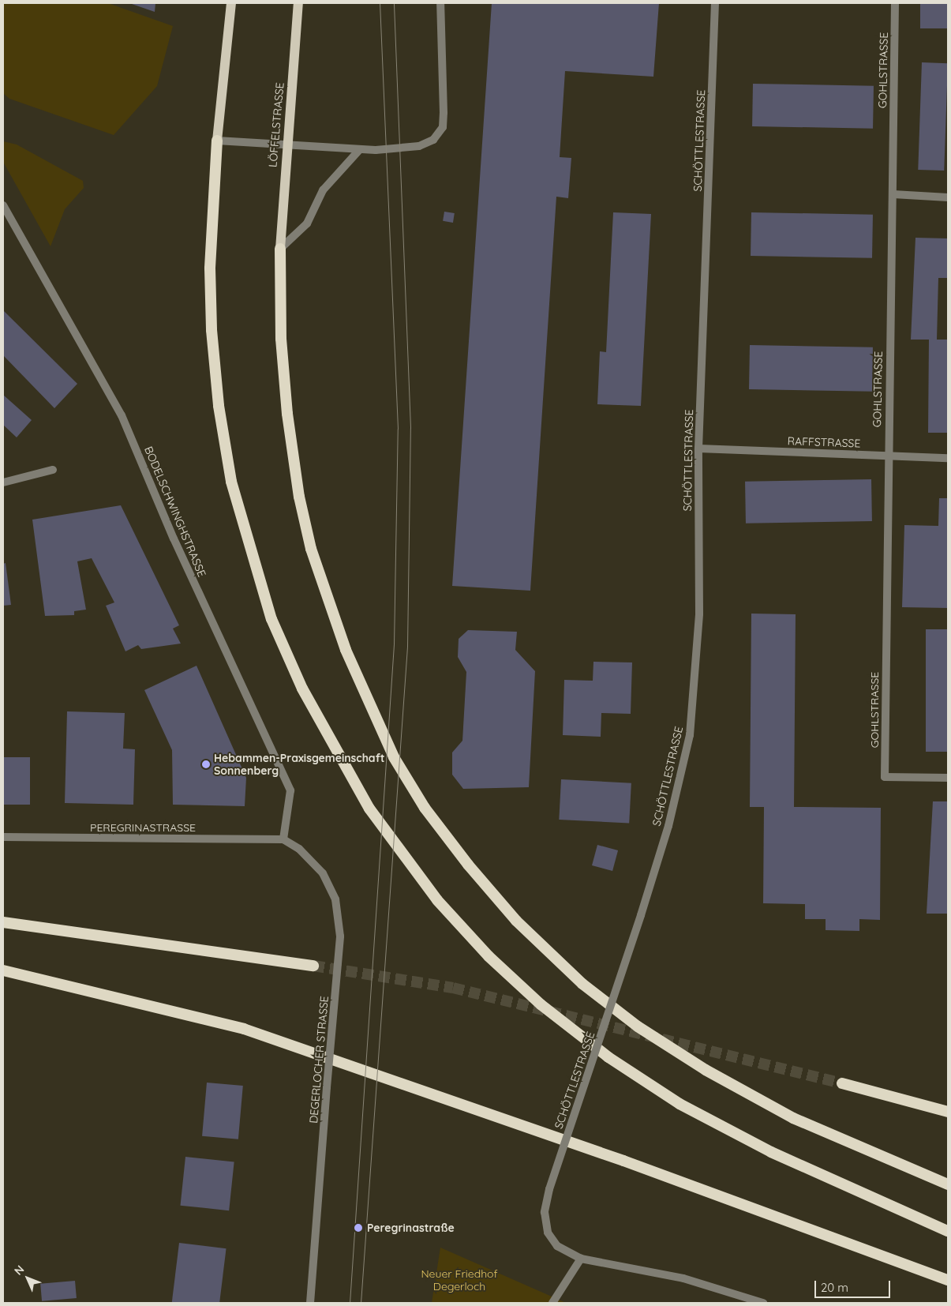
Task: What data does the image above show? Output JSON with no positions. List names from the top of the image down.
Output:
{
  "streets": {
    "main road": ["LÖFFELSTRASSE"],
    "street": [
      "GOHLSTRASSE",
      "SCHÖTTLESTRASSE",
      "RAFFSTRASSE",
      "BODELSCHWINGHSTRASSE",
      "PEREGRINASTRASSE",
      "DEGERLOCHER STRASSE"
    ]
  },
  "crossings": [
    ["GOHLSTRASSE", "RAFFSTRASSE"],
    ["SCHÖTTLESTRASSE", "RAFFSTRASSE"],
    ["BODELSCHWINGHSTRASSE", "PEREGRINASTRASSE"],
    ["BODELSCHWINGHSTRASSE", "DEGERLOCHER STRASSE"],
    ["PEREGRINASTRASSE", "DEGERLOCHER STRASSE"]
  ],
  "parks": ["Neuer Friedhof Degerloch"],
  "places": ["Hebammen-Praxisgemeinschaft Sonnenberg", "Peregrinastraße"],
  "scale_bar": "20 m",
  "north": "top left"
}
